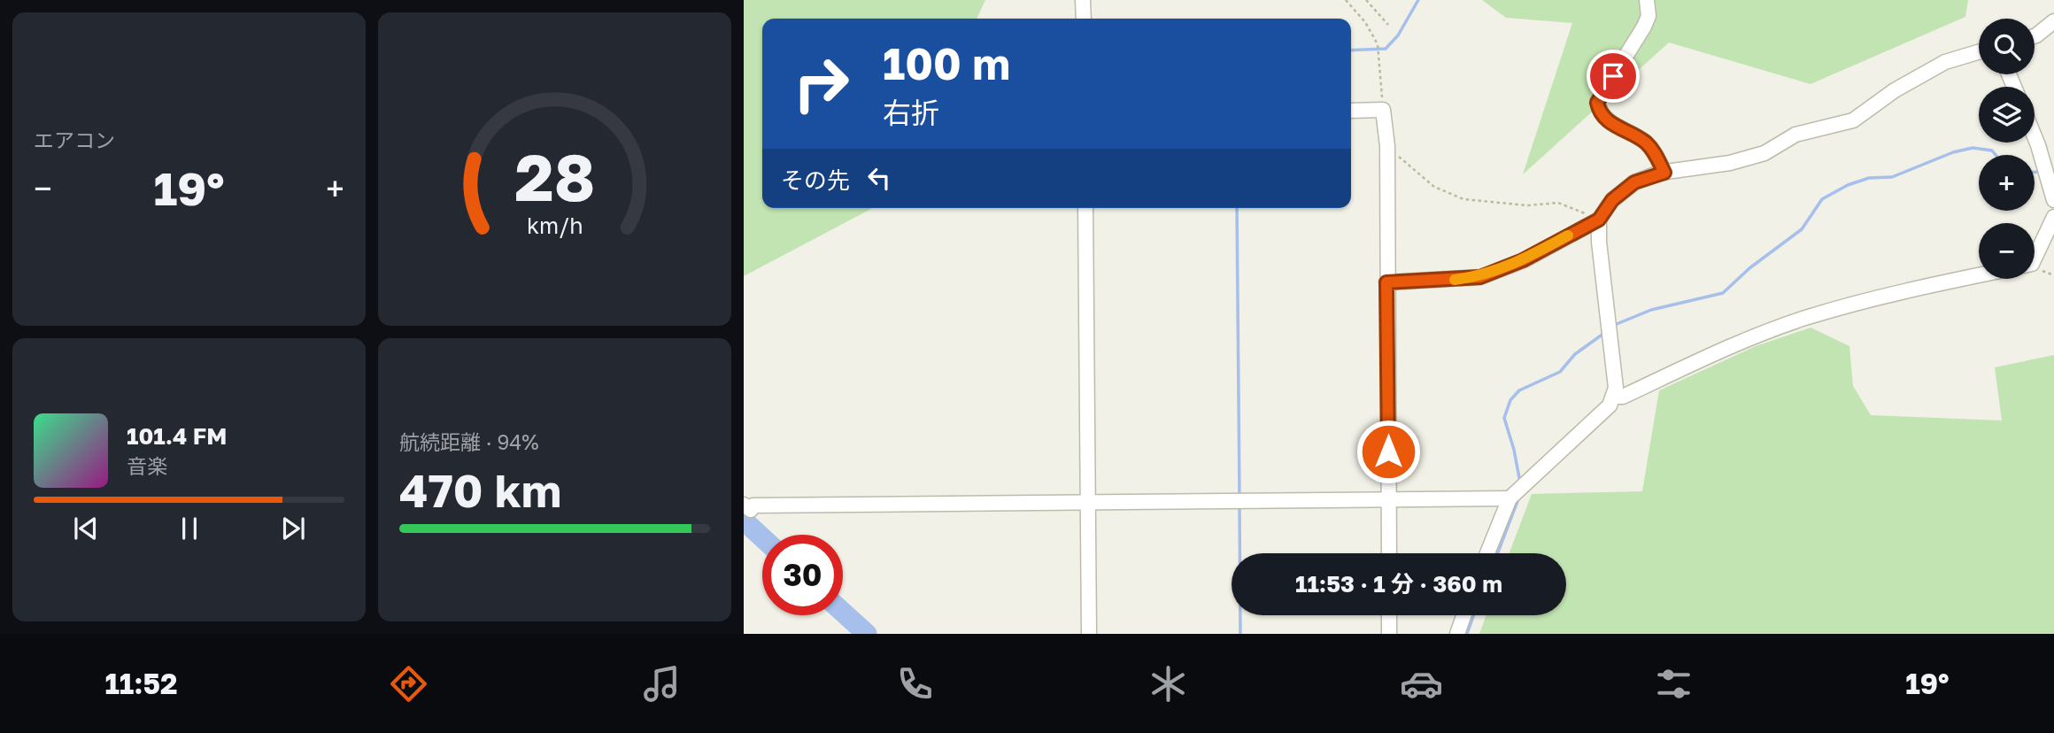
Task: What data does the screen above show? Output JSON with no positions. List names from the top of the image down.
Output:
{
  "page": {
    "tile": [
      "エアコン",
      ["航続距離 · 94%", "470 km"]
    ],
    "map_buttons": ["+", "−"],
    "turn": ["100 m", "右折"],
    "then": "その先",
    "heat": ["−", "19°", "+"],
    "song": ["101.4 FM", "音楽"],
    "limit": "30",
    "trip": "11:53 · 1 分 · 360 m",
    "tabs": ["11:52", "19°"],
    "gauge": ["28", "km/h"]
  }
}
